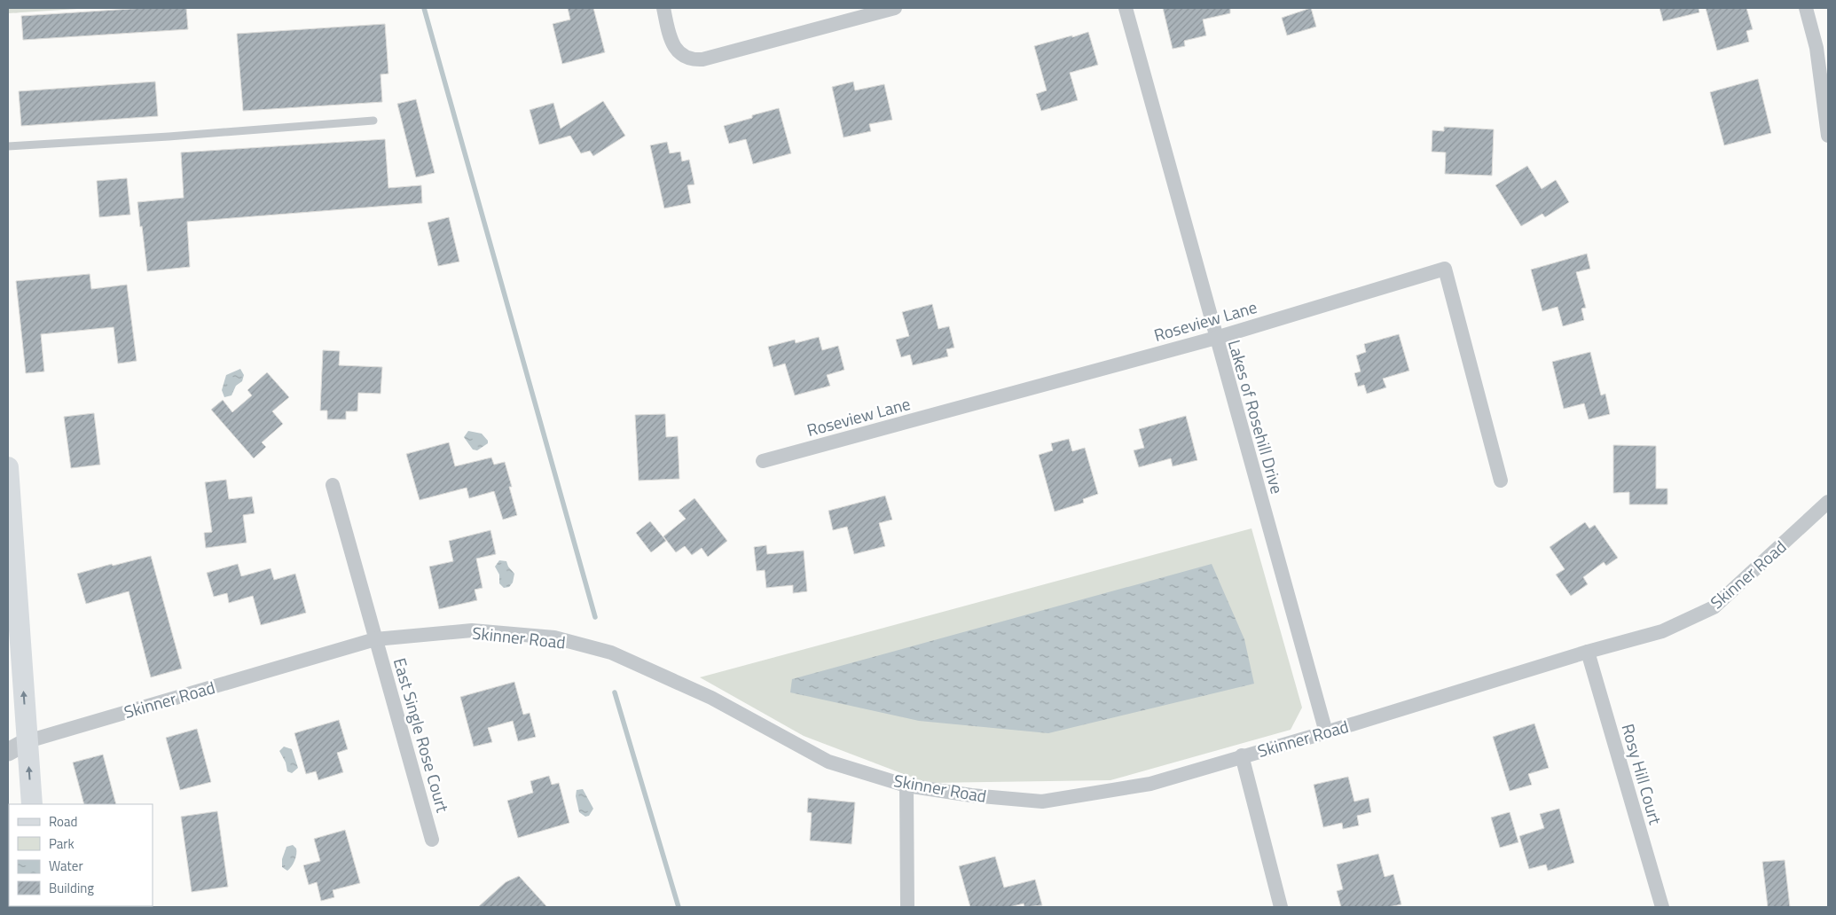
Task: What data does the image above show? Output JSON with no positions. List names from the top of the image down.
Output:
{
  "streets": {
    "street": [
      "Roseview Lane",
      "Lakes of Rosehill Drive",
      "Skinner Road",
      "East Single Rose Court",
      "Rosy Hill Court"
    ]
  },
  "crossings": [
    ["Roseview Lane", "Lakes of Rosehill Drive"],
    ["Lakes of Rosehill Drive", "Skinner Road"],
    ["Skinner Road", "East Single Rose Court"],
    ["Skinner Road", "Rosy Hill Court"]
  ],
  "legend": [
    "Road",
    "Park",
    "Water",
    "Building"
  ]
}
